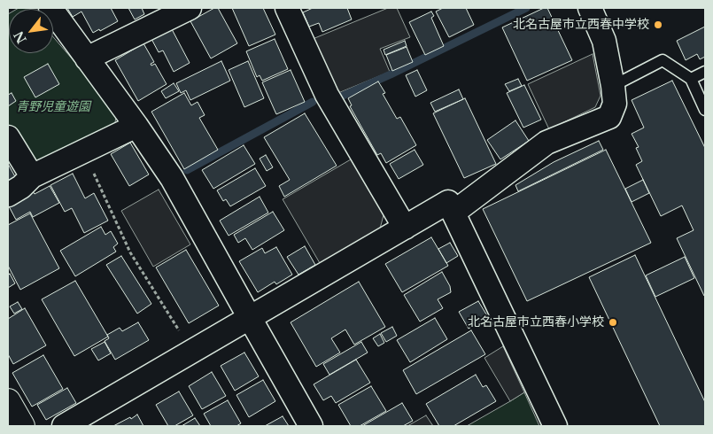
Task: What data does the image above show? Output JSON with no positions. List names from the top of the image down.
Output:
{
  "parks": ["青野児童遊園"],
  "places": ["北名古屋市立西春中学校", "北名古屋市立西春小学校"],
  "north": "bottom left"
}
